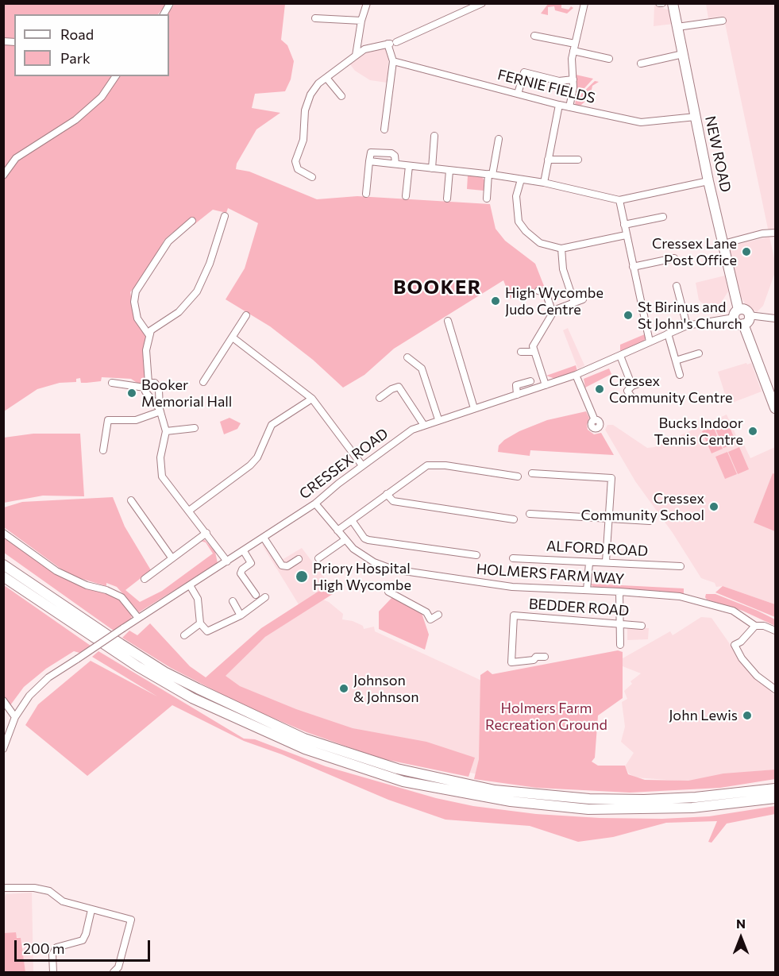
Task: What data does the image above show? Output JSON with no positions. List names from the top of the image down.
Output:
{
  "streets": {
    "highway": ["NEW ROAD"],
    "street": [
      "FERNIE FIELDS",
      "CRESSEX ROAD",
      "ALFORD ROAD",
      "HOLMERS FARM WAY",
      "BEDDER ROAD"
    ]
  },
  "crossings": [
    ["FERNIE FIELDS", "NEW ROAD"],
    ["NEW ROAD", "CRESSEX ROAD"],
    ["CRESSEX ROAD", "HOLMERS FARM WAY"]
  ],
  "districts": ["BOOKER"],
  "parks": ["Holmers Farm Recreation Ground"],
  "places": [
    "Cressex Lane Post Office",
    "High Wycombe Judo Centre",
    "St Birinus and St John's Church",
    "Cressex Community Centre",
    "Booker Memorial Hall",
    "Bucks Indoor Tennis Centre",
    "Cressex Community School",
    "Priory Hospital High Wycombe",
    "Johnson & Johnson",
    "John Lewis"
  ],
  "legend": ["Road", "Park"],
  "scale_bar": "200 m",
  "north": "top"
}
